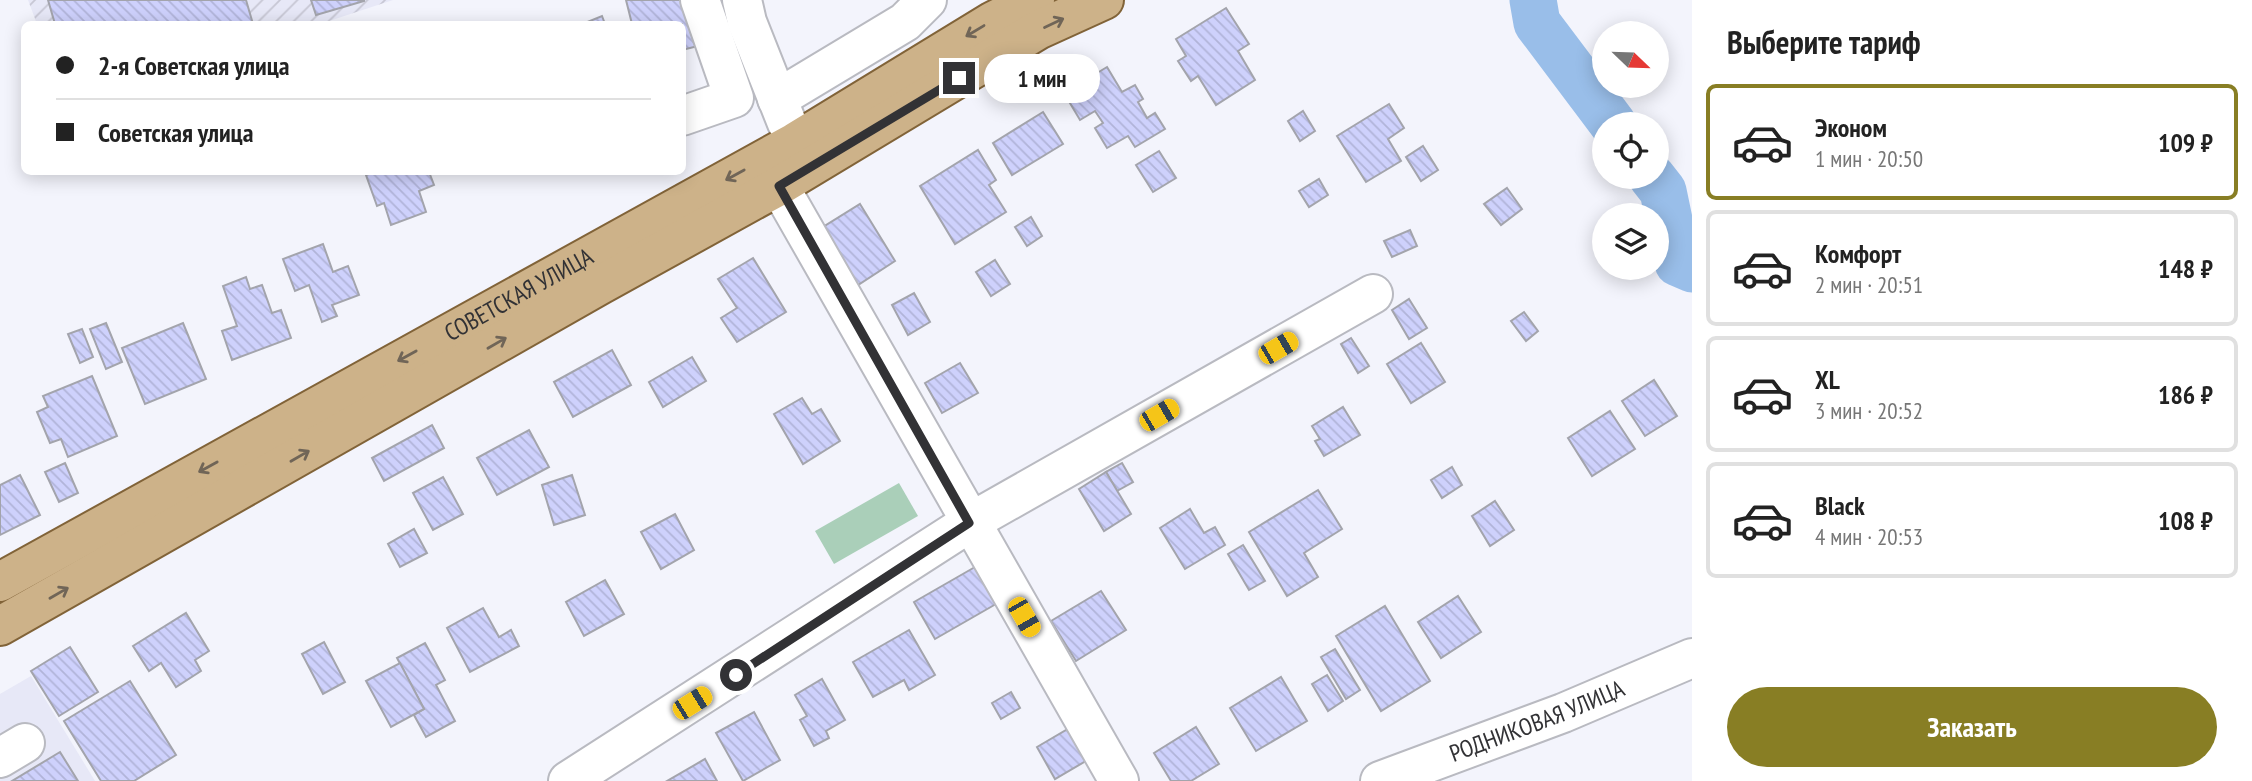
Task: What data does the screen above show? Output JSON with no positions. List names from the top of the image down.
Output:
{
  "streets": {
    "main road": ["СОВЕТСКАЯ УЛИЦА"],
    "street": ["РОДНИКОВАЯ УЛИЦА"]
  },
  "north": "bottom right",
  "page": {
    "heading": "Выберите тариф",
    "banner": ["2-я Советская улица", "Советская улица"],
    "bubble": "1 мин",
    "list": [
      {
        "name": "Эконом",
        "note": "1 мин · 20:50",
        "value": "109 ₽"
      },
      {
        "name": "Комфорт",
        "note": "2 мин · 20:51",
        "value": "148 ₽"
      },
      {
        "name": "XL",
        "note": "3 мин · 20:52",
        "value": "186 ₽"
      },
      {
        "name": "Black",
        "note": "4 мин · 20:53",
        "value": "108 ₽"
      }
    ],
    "buttons": "Заказать"
  }
}
